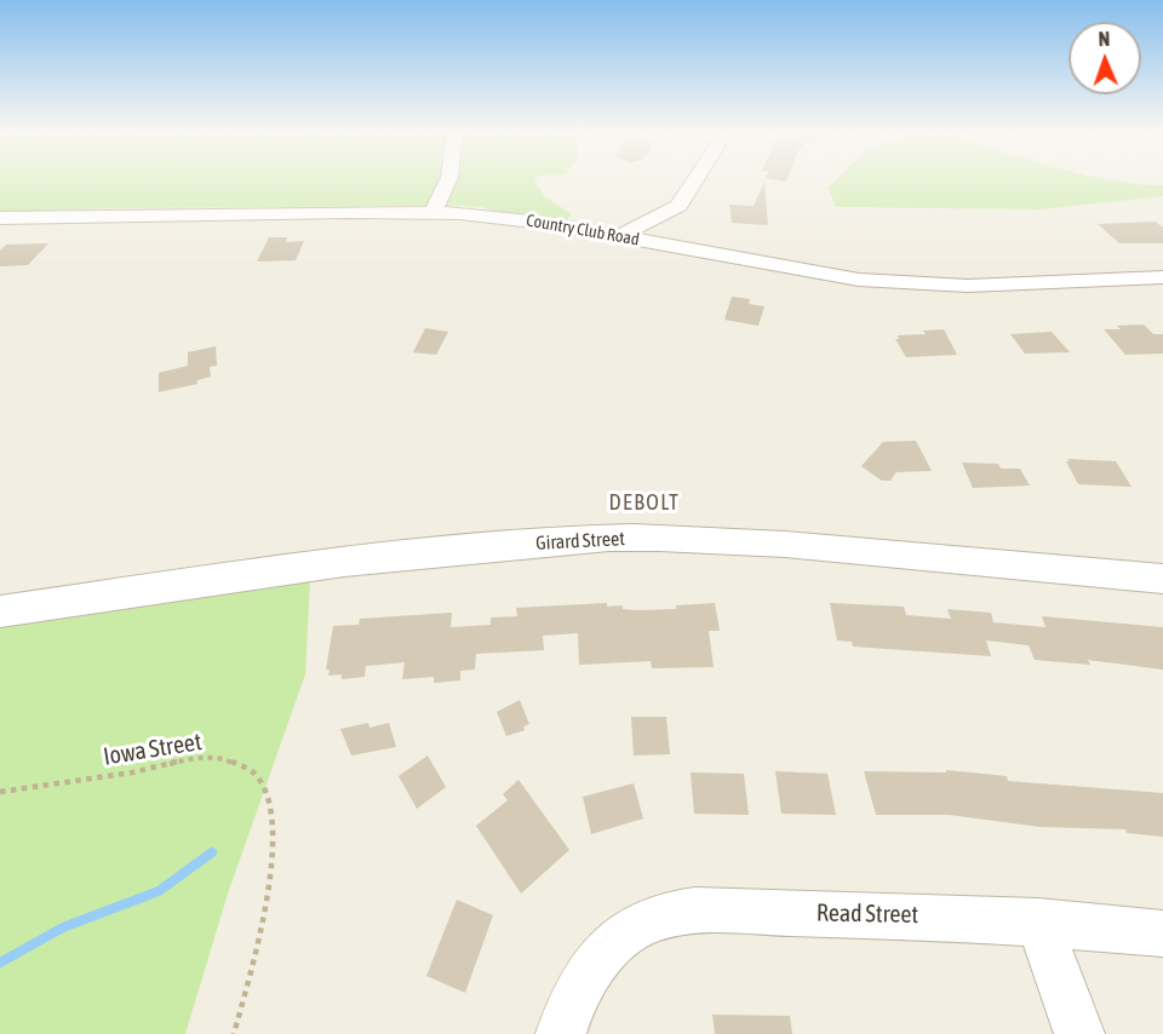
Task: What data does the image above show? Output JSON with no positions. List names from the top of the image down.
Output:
{
  "streets": {
    "street": ["Country Club Road", "Girard Street", "Read Street"],
    "path": ["Iowa Street"]
  },
  "districts": ["DEBOLT"],
  "north": "top"
}
